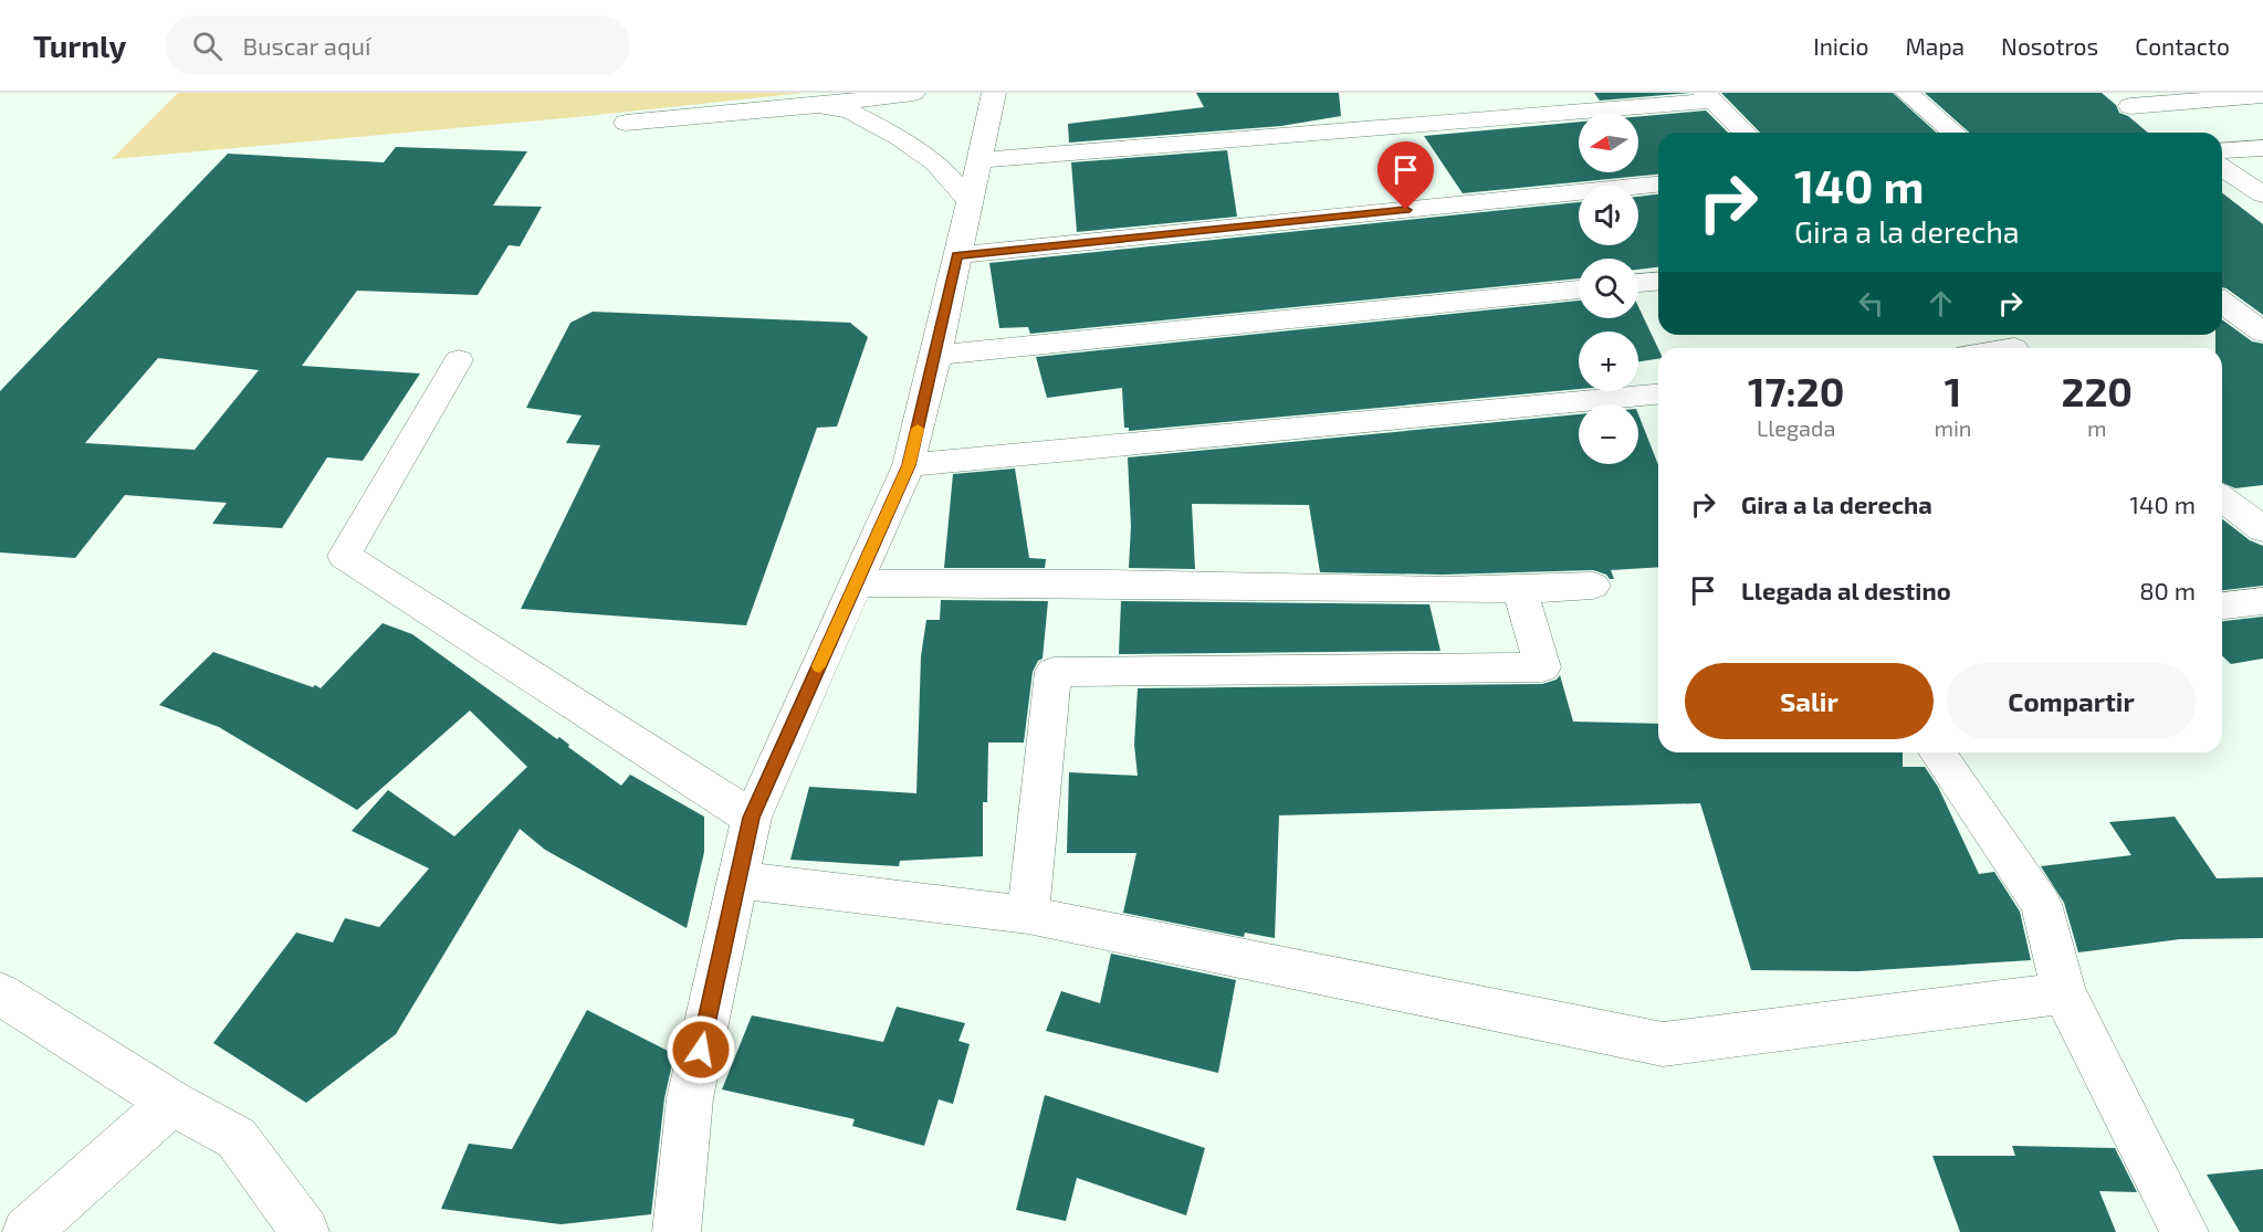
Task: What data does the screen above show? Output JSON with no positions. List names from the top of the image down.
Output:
{
  "north": "left",
  "page": {
    "header": "Turnly",
    "search": "Buscar aquí",
    "nav": [
      "Inicio",
      "Mapa",
      "Nosotros",
      "Contacto"
    ],
    "map_buttons": ["+", "−"],
    "turn": ["140 m", "Gira a la derecha"],
    "eta": [
      "17:20",
      "Llegada",
      "1",
      "min",
      "220",
      "m"
    ],
    "list": [
      {
        "name": "Gira a la derecha",
        "value": "140 m"
      },
      {
        "name": "Llegada al destino",
        "value": "80 m"
      }
    ],
    "buttons": ["Salir", "Compartir"]
  }
}
